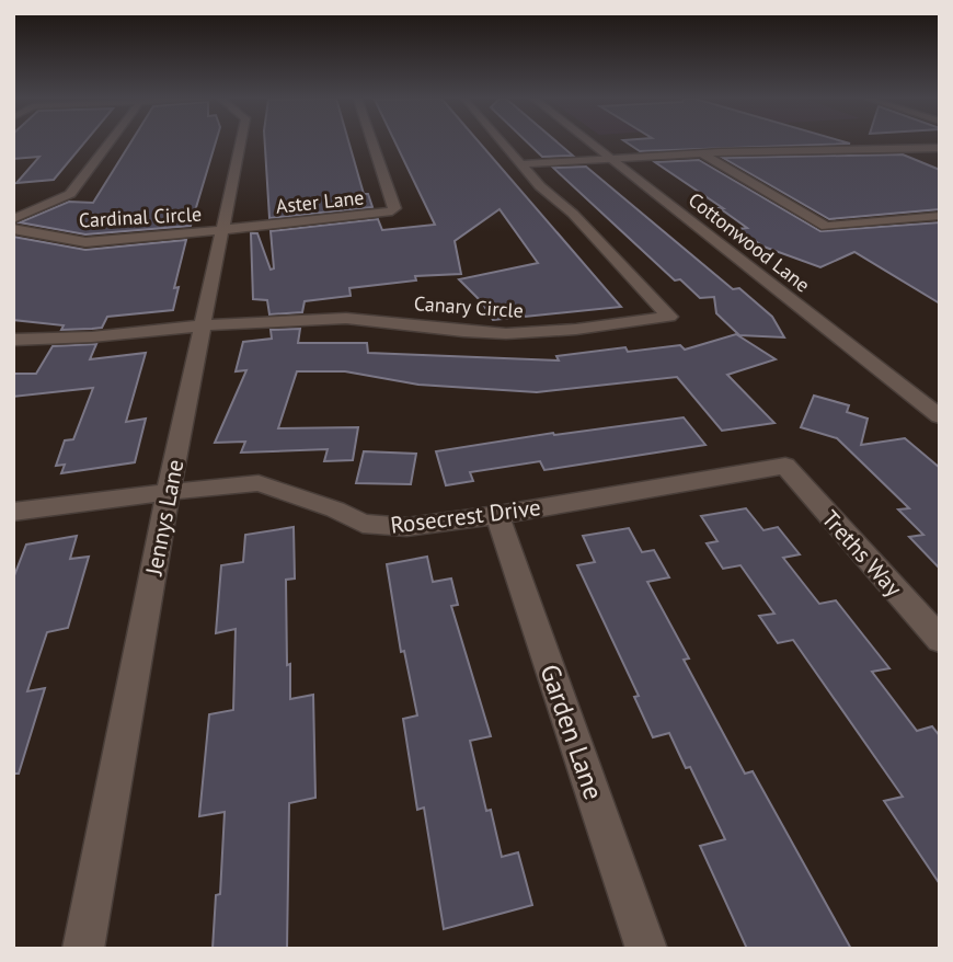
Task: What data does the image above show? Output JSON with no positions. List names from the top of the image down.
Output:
{
  "streets": {
    "street": [
      "Aster Lane",
      "Cardinal Circle",
      "Cottonwood Lane",
      "Canary Circle",
      "Rosecrest Drive",
      "Jennys Lane",
      "Treths Way",
      "Garden Lane"
    ]
  },
  "crossings": [
    ["Aster Lane", "Cardinal Circle"],
    ["Aster Lane", "Jennys Lane"],
    ["Cardinal Circle", "Jennys Lane"],
    ["Canary Circle", "Jennys Lane"],
    ["Rosecrest Drive", "Jennys Lane"],
    ["Rosecrest Drive", "Treths Way"],
    ["Rosecrest Drive", "Garden Lane"]
  ]
}
